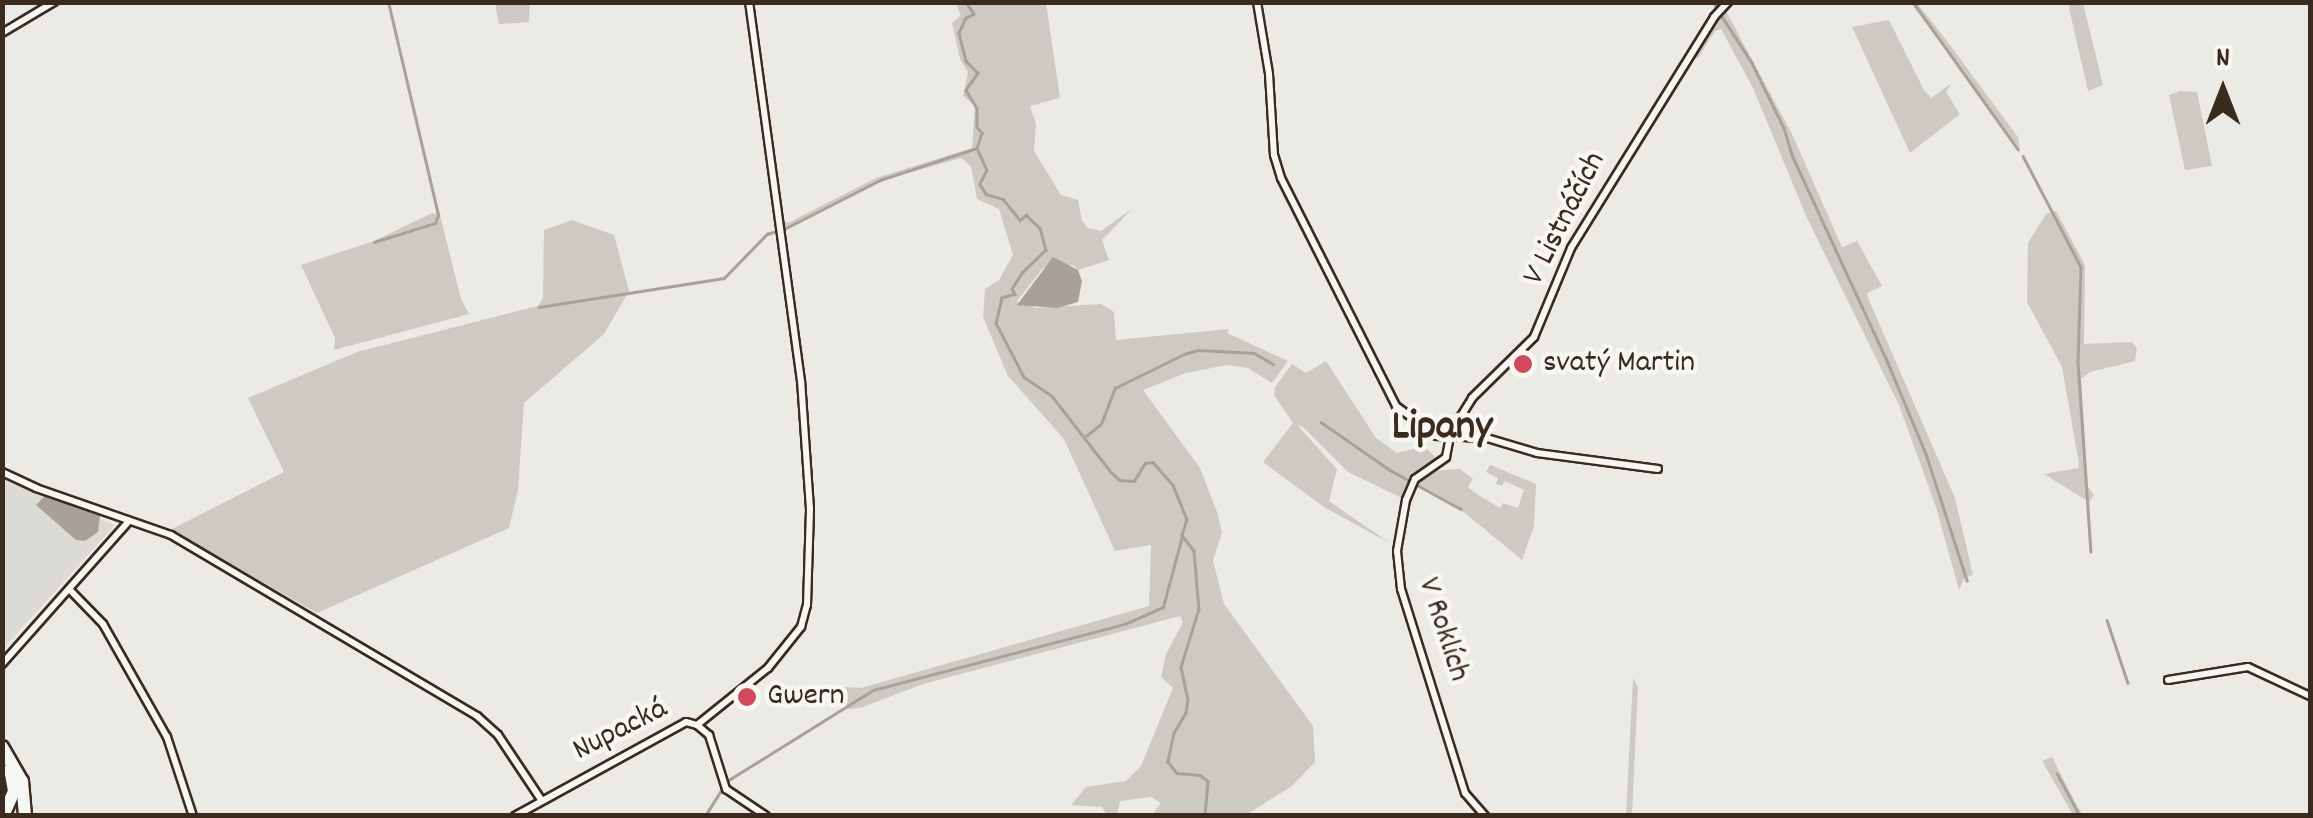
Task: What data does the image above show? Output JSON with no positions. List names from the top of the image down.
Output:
{
  "streets": {
    "street": ["V Listnáčích", "V Roklích", "Nupacká"]
  },
  "crossings": [
    ["V Listnáčích", "V Roklích"]
  ],
  "districts": ["Lipany"],
  "places": ["svatý Martin", "Gwern"],
  "north": "top"
}
